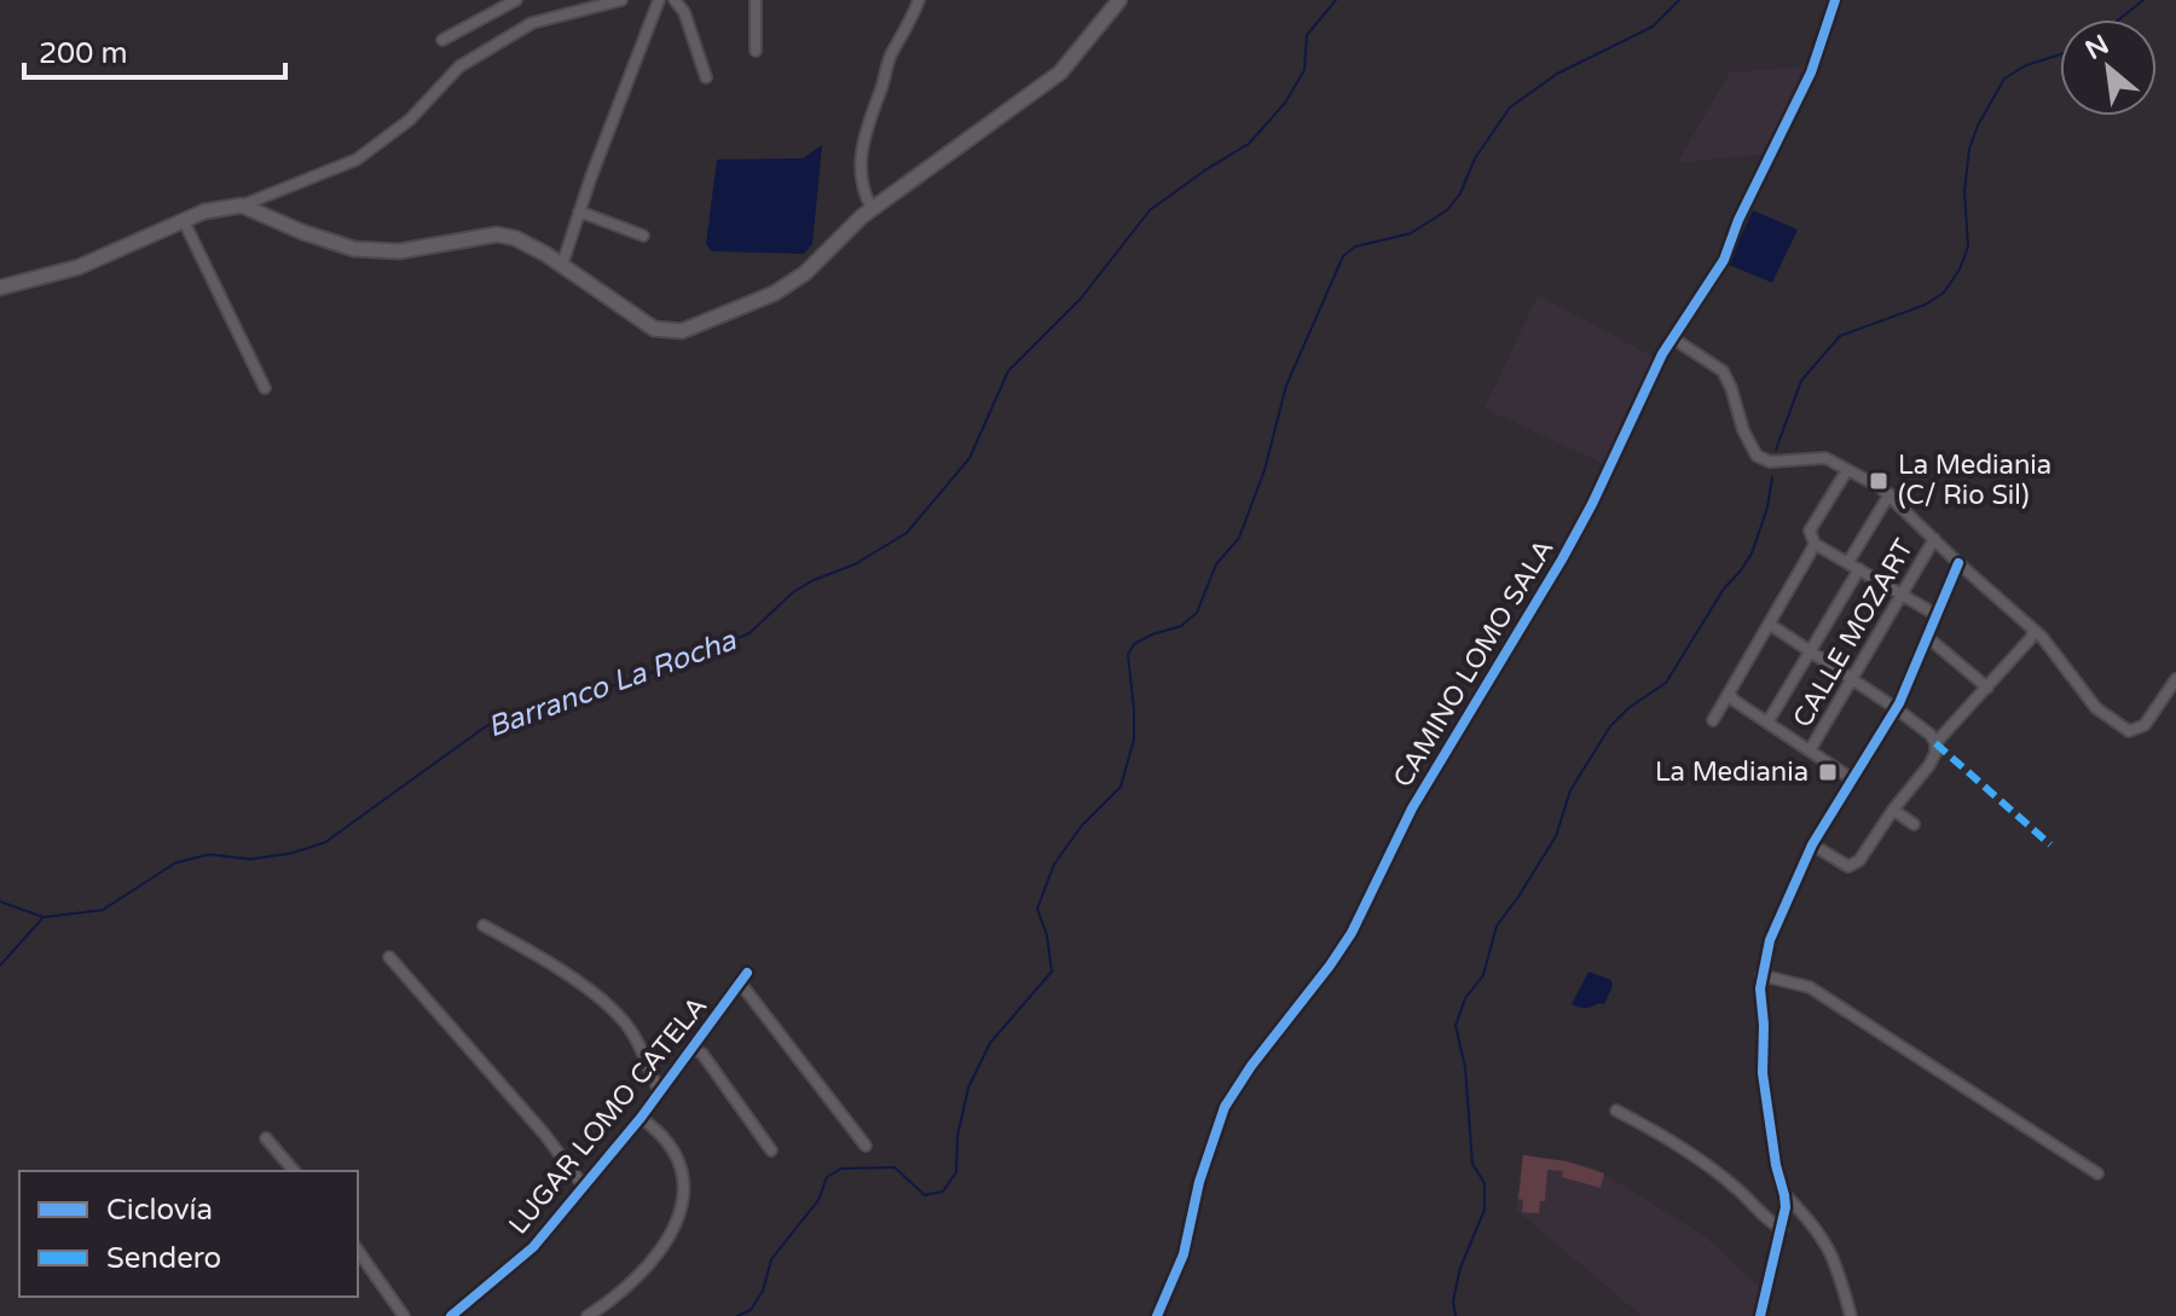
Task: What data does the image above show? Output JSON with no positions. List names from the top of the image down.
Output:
{
  "streets": {
    "street": ["CALLE MOZART", "CAMINO LOMO SALA", "LUGAR LOMO CATELA"]
  },
  "water": ["Barranco La Rocha"],
  "places": {
    "transit": ["La Mediania (C/ Rio Sil)", "La Mediania"]
  },
  "legend": ["Ciclovía", "Sendero"],
  "scale_bar": "200 m",
  "north": "top left"
}
